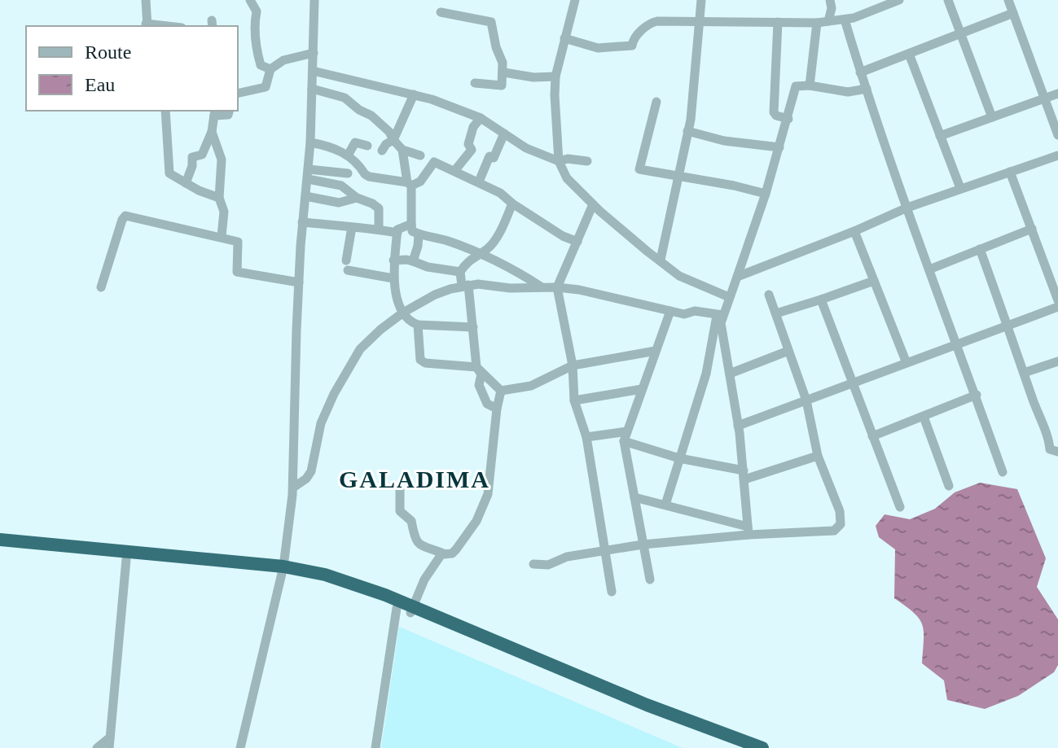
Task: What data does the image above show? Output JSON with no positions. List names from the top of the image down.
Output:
{
  "districts": ["GALADIMA"],
  "legend": ["Route", "Eau"]
}
